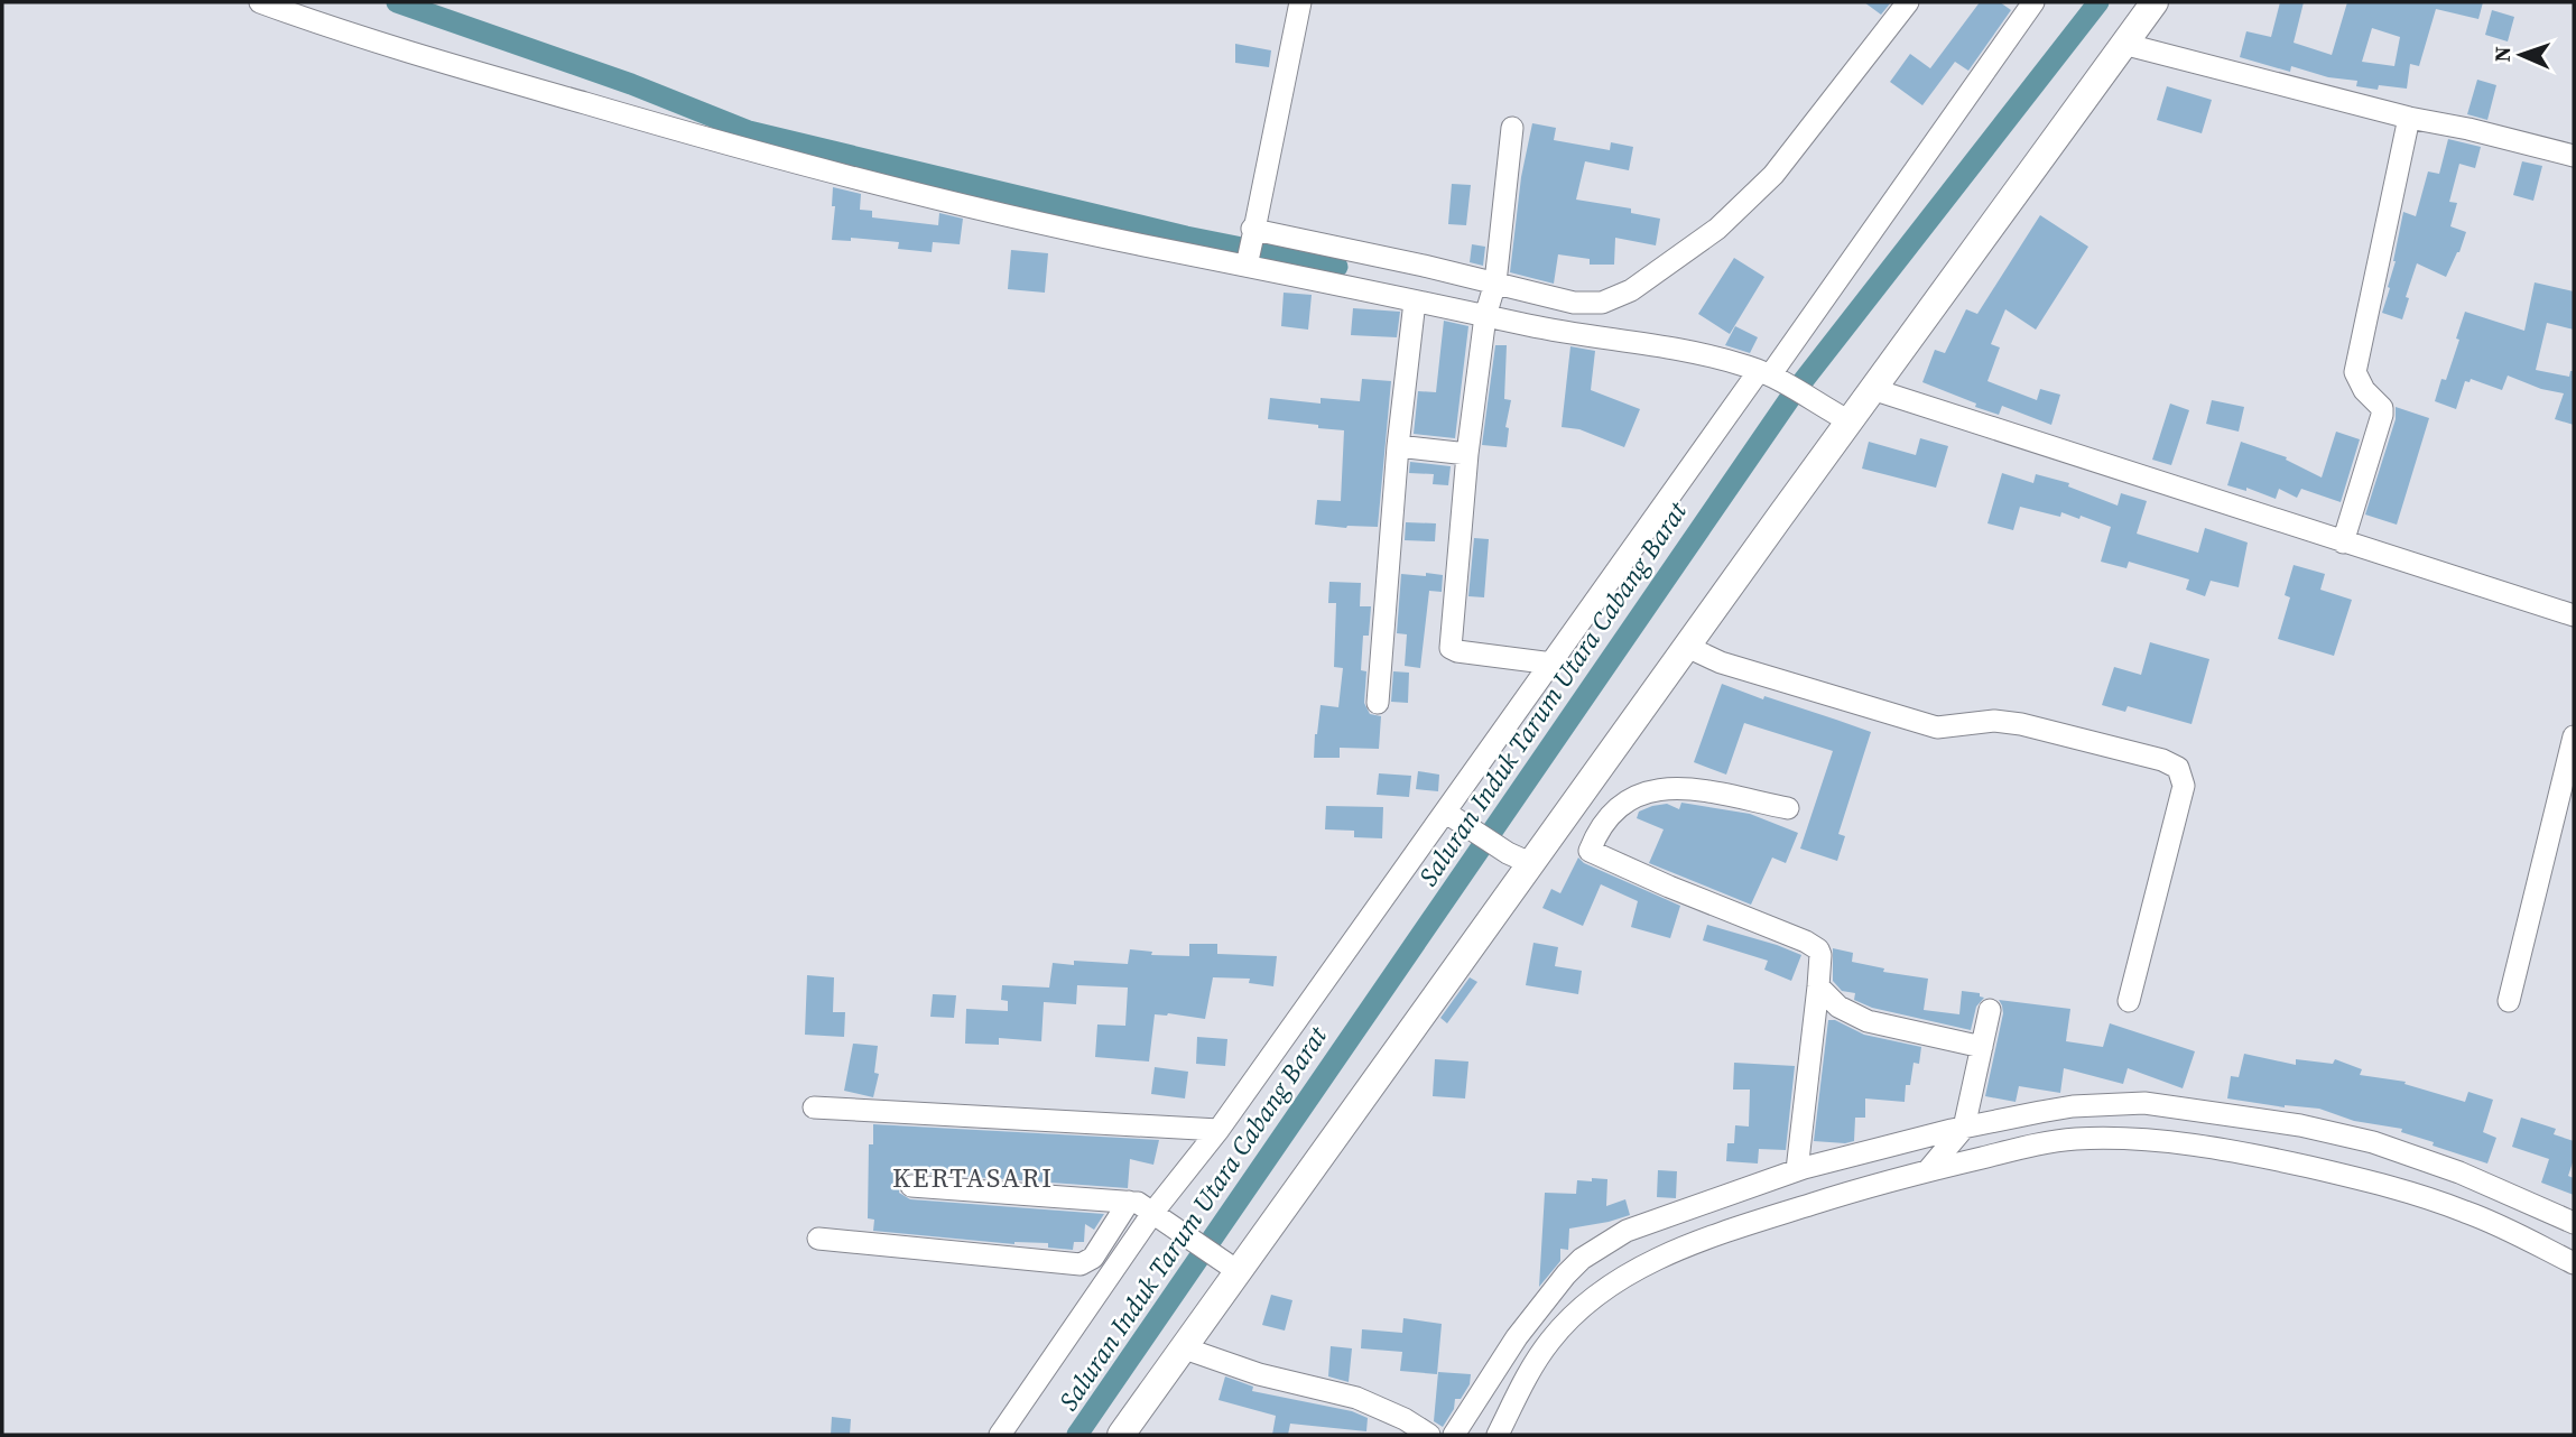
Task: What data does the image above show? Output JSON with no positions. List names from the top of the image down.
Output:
{
  "districts": ["KERTASARI"],
  "water": ["Saluran Induk Tarum Utara Cabang Barat"],
  "north": "left"
}
